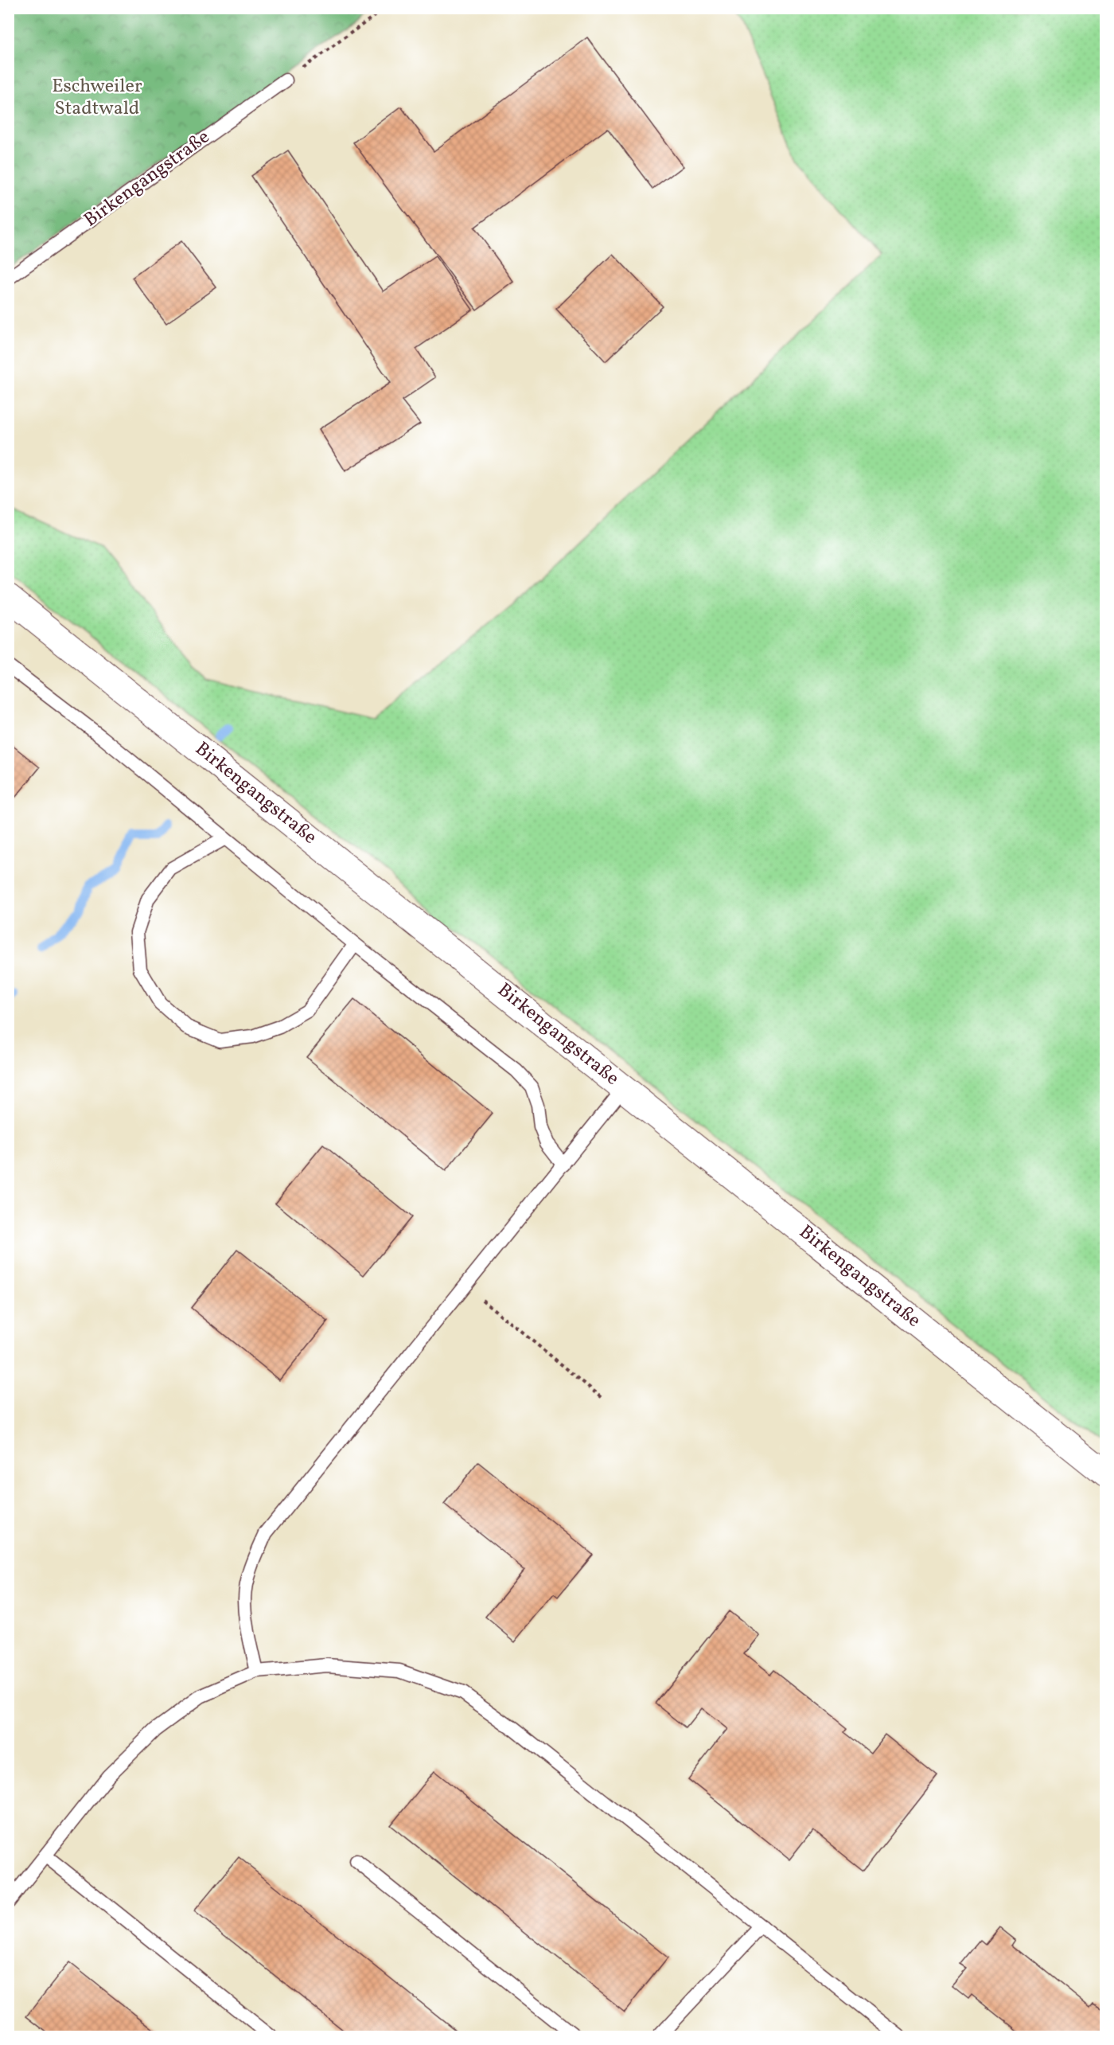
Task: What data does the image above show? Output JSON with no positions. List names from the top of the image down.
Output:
{
  "streets": {
    "street": ["Birkengangstraße"]
  },
  "parks": ["Eschweiler Stadtwald"]
}
